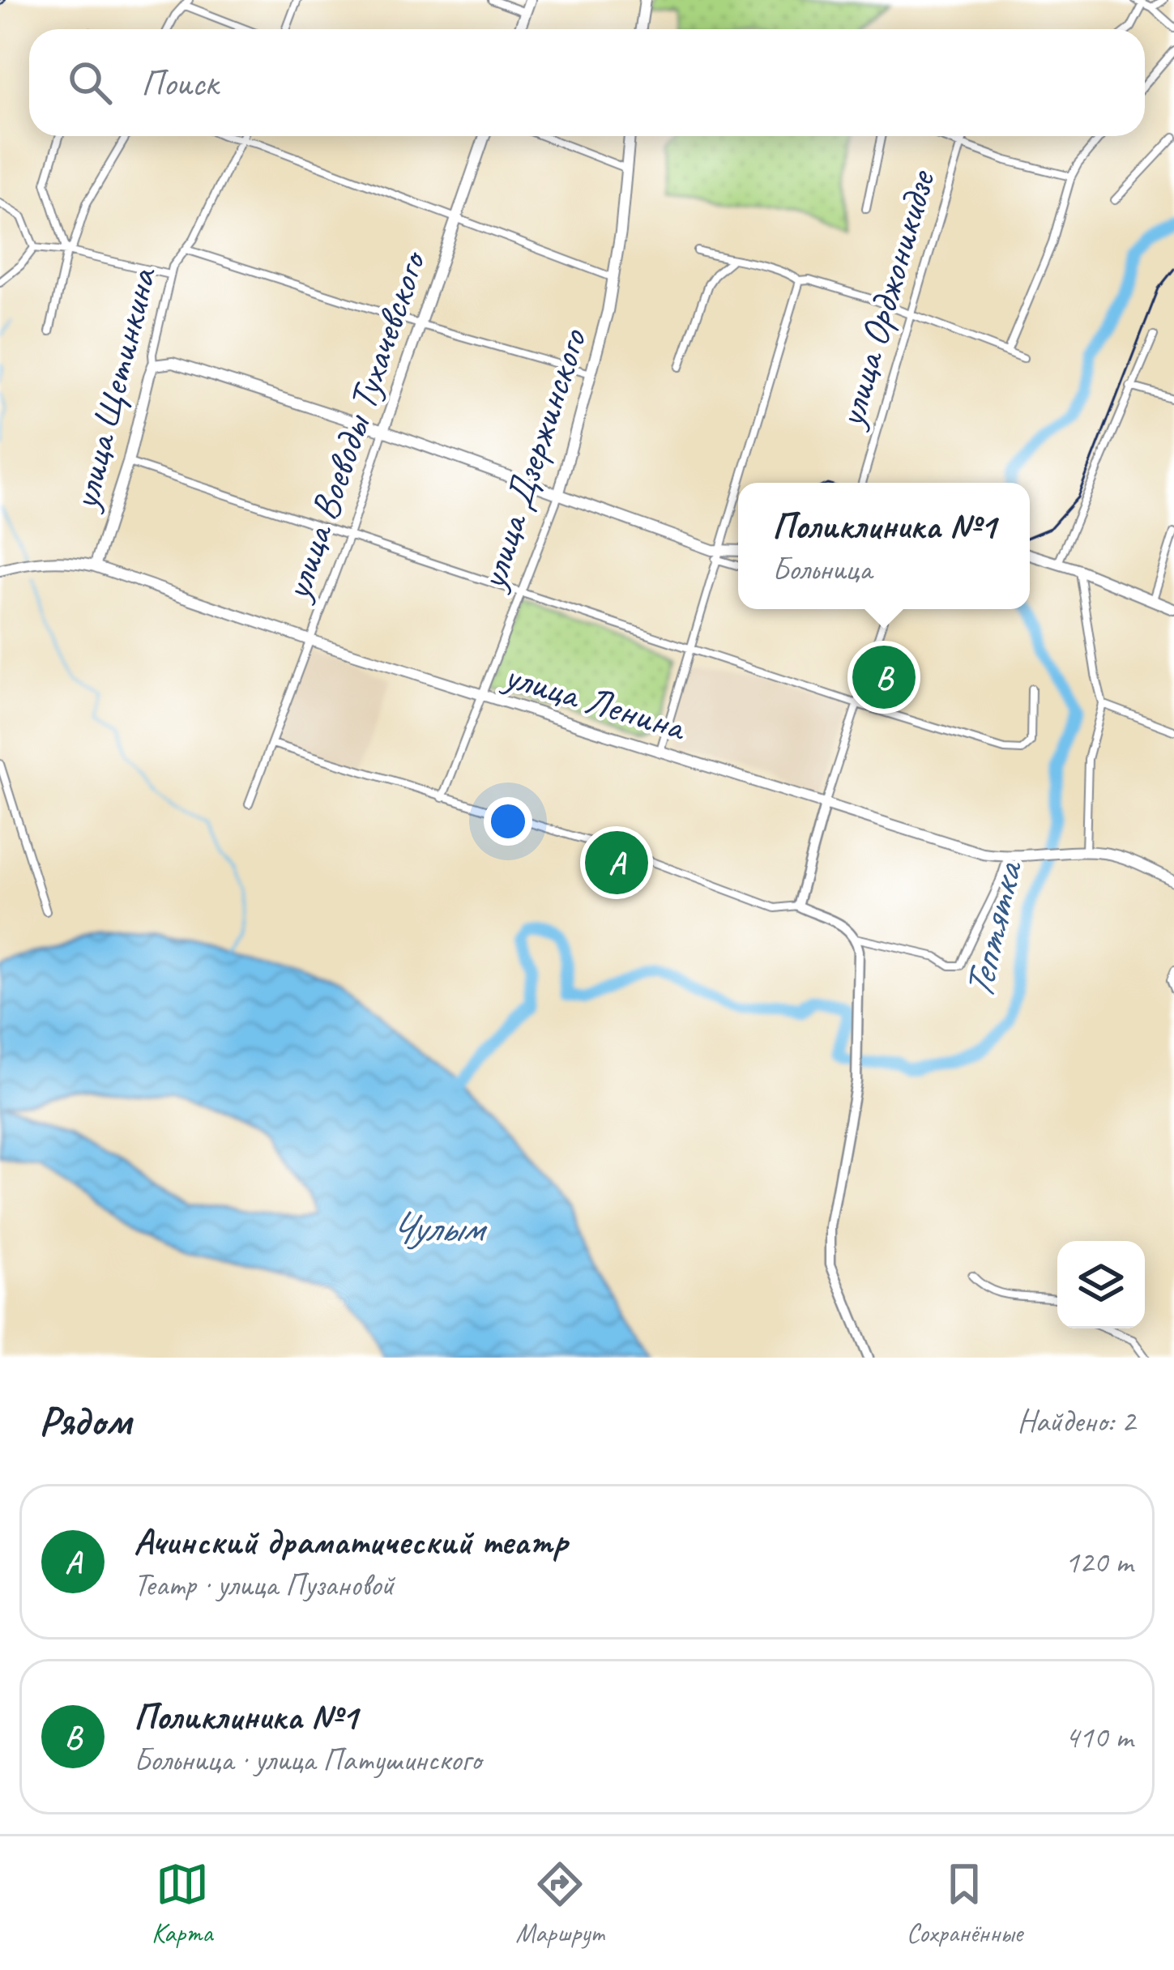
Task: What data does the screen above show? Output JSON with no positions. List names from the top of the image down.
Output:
{
  "streets": {
    "main road": [
      "улица Щетинкина",
      "улица Воеводы Тухачевского",
      "улица Дзержинского",
      "улица Ленина"
    ],
    "street": ["улица Орджоникидзе"]
  },
  "crossings": [
    ["улица Щетинкина", "улица Ленина"],
    ["улица Воеводы Тухачевского", "улица Ленина"],
    ["улица Дзержинского", "улица Ленина"]
  ],
  "water": ["Тептятка", "Чулым"],
  "page": {
    "search": "Поиск",
    "popup": ["Поликлиника №1", "Больница"],
    "pins": ["B", "A"],
    "heading": ["Рядом", "Найдено: 2"],
    "list": [
      {
        "mark": "A",
        "name": "Ачинский драматический театр",
        "note": "Театр · улица Пузановой",
        "value": "120 m"
      },
      {
        "mark": "B",
        "name": "Поликлиника №1",
        "note": "Больница · улица Патушинского",
        "value": "410 m"
      }
    ],
    "nav": ["Карта", "Маршрут", "Сохранённые"]
  }
}
